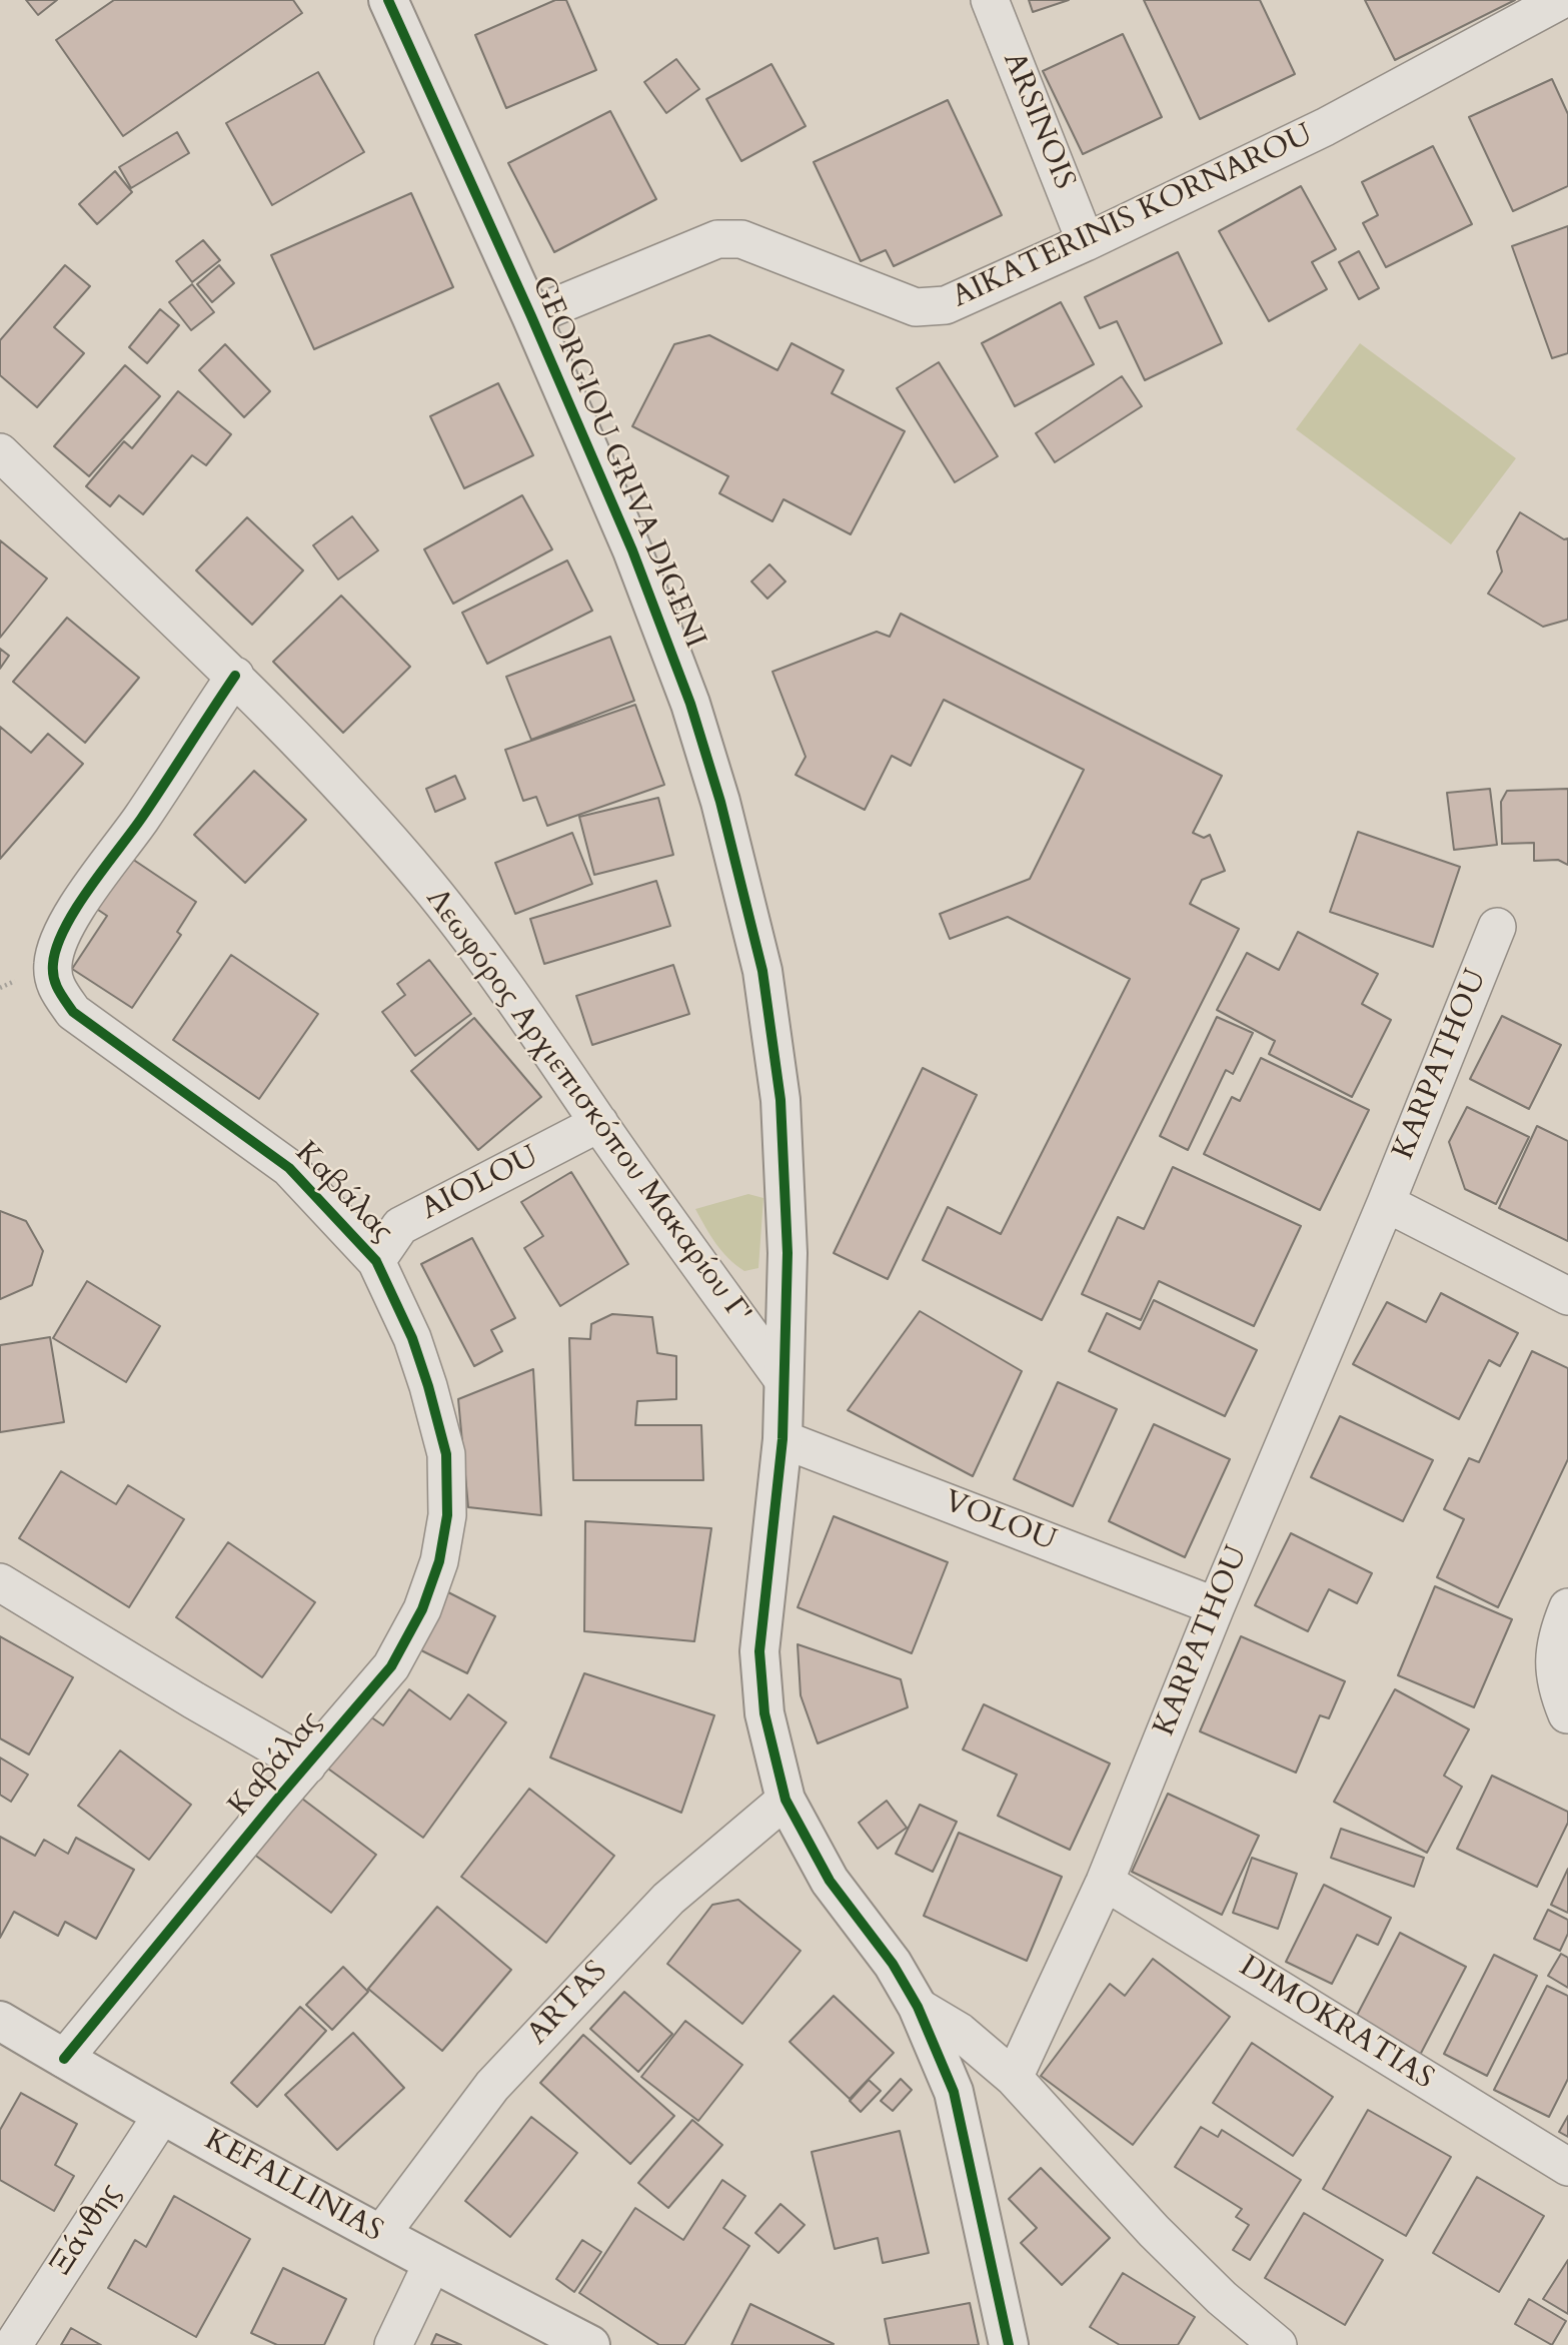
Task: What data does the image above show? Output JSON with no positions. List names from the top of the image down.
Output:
{
  "streets": {
    "street": [
      "ARSINOIS",
      "AIKATERINIS KORNAROU",
      "GEORGIOU GRIVA DIGENI",
      "KARPATHOU",
      "Λεωφόρος Αρχιεπισκόπου Μακαρίου Γ'",
      "AIOLOU",
      "Καβάλας",
      "VOLOU",
      "ARTAS",
      "DIMOKRATIAS",
      "KEFALLINIAS",
      "Ξάνθης"
    ]
  },
  "crossings": [
    ["ARSINOIS", "AIKATERINIS KORNAROU"],
    ["AIKATERINIS KORNAROU", "GEORGIOU GRIVA DIGENI"],
    ["GEORGIOU GRIVA DIGENI", "Λεωφόρος Αρχιεπισκόπου Μακαρίου Γ'"],
    ["GEORGIOU GRIVA DIGENI", "VOLOU"],
    ["GEORGIOU GRIVA DIGENI", "ARTAS"],
    ["KARPATHOU", "VOLOU"],
    ["KARPATHOU", "DIMOKRATIAS"],
    ["Λεωφόρος Αρχιεπισκόπου Μακαρίου Γ'", "AIOLOU"],
    ["Λεωφόρος Αρχιεπισκόπου Μακαρίου Γ'", "Καβάλας"],
    ["AIOLOU", "Καβάλας"],
    ["Καβάλας", "KEFALLINIAS"],
    ["ARTAS", "KEFALLINIAS"],
    ["KEFALLINIAS", "Ξάνθης"]
  ]
}
